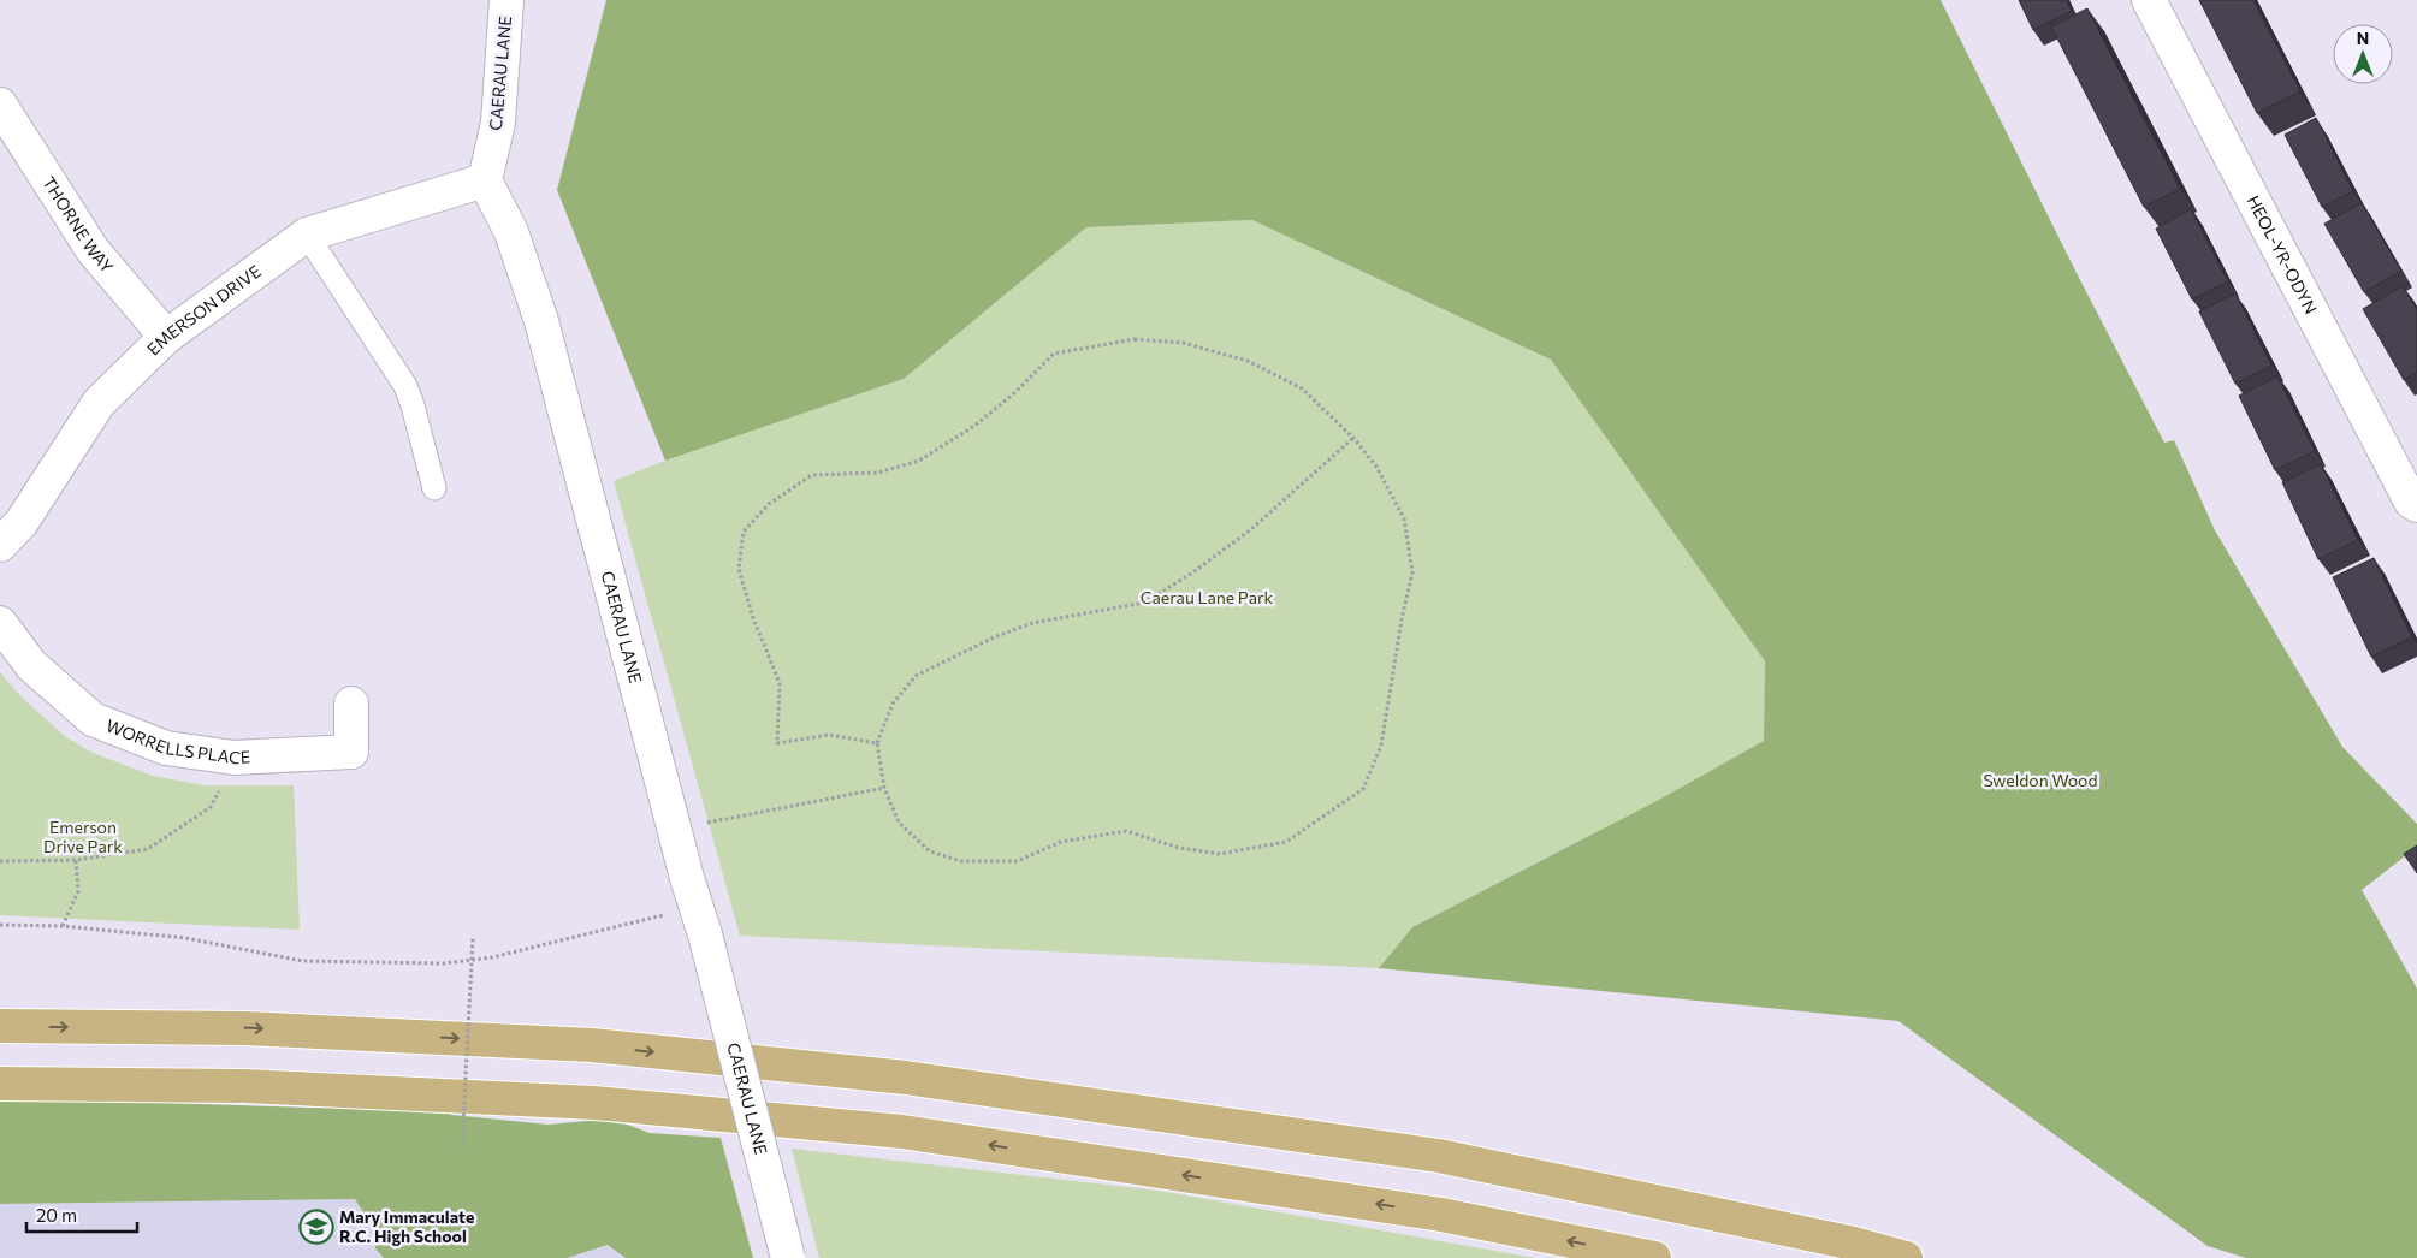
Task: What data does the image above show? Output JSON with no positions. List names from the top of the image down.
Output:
{
  "streets": {
    "street": [
      "CAERAU LANE",
      "THORNE WAY",
      "HEOL-YR-ODYN",
      "EMERSON DRIVE",
      "WORRELLS PLACE"
    ]
  },
  "crossings": [
    ["CAERAU LANE", "EMERSON DRIVE"],
    ["THORNE WAY", "EMERSON DRIVE"]
  ],
  "parks": ["Caerau Lane Park", "Sweldon Wood", "Emerson Drive Park"],
  "places": {
    "school or university": ["Mary Immaculate R.C. High School"]
  },
  "scale_bar": "20 m",
  "north": "top"
}
